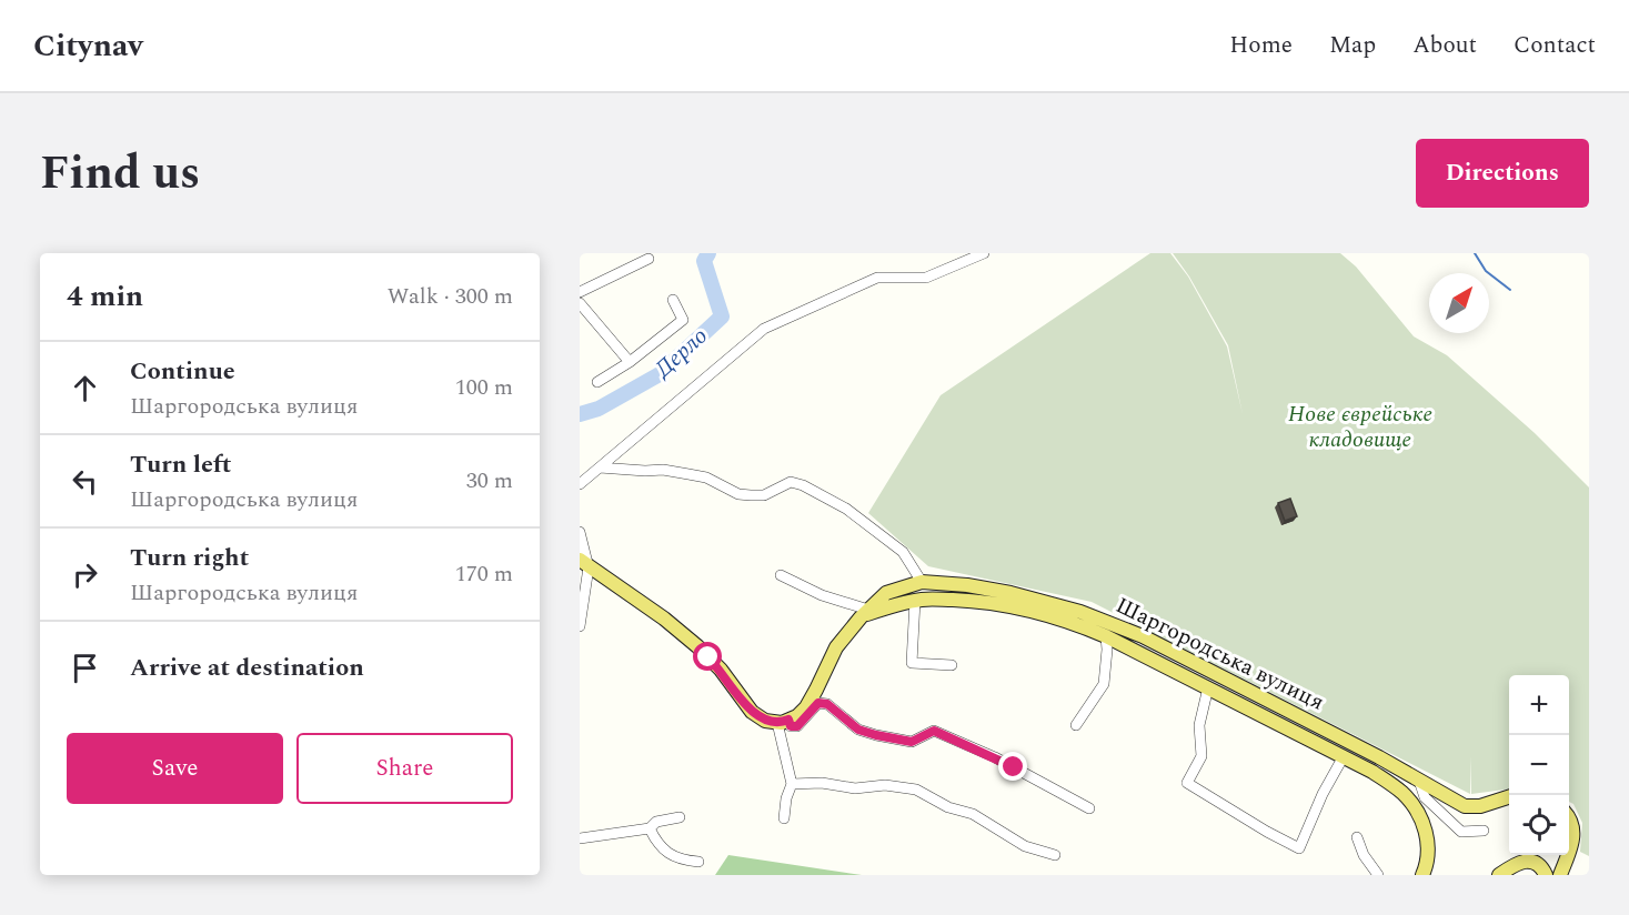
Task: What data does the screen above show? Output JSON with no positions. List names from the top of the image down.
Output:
{
  "streets": {
    "main road": ["Шаргородська вулиця"]
  },
  "water": ["Дерло"],
  "parks": ["Нове єврейське кладовище"],
  "north": "top right",
  "page": {
    "header": "Citynav",
    "nav": [
      "Home",
      "Map",
      "About",
      "Contact"
    ],
    "title": "Find us",
    "buttons": [
      "Directions",
      ["Save", "Share"]
    ],
    "heading": ["4 min", "Walk · 300 m"],
    "list": [
      ["Continue", "Шаргородська вулиця", "100 m"],
      ["Turn left", "Шаргородська вулиця", "30 m"],
      ["Turn right", "Шаргородська вулиця", "170 m"],
      "Arrive at destination"
    ],
    "map_buttons": ["+", "−"]
  }
}
